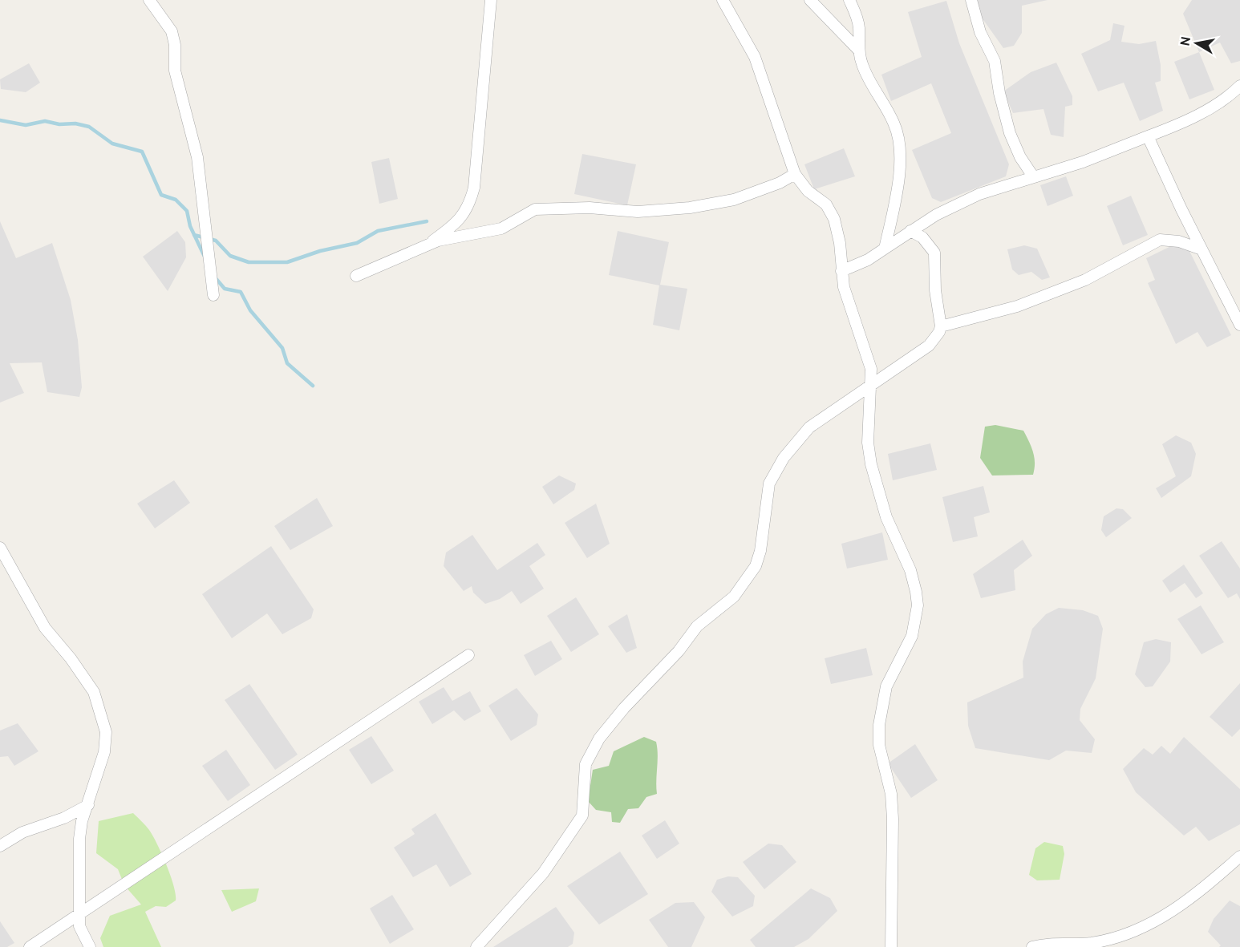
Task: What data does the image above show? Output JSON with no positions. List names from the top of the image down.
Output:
{
  "north": "left"
}
